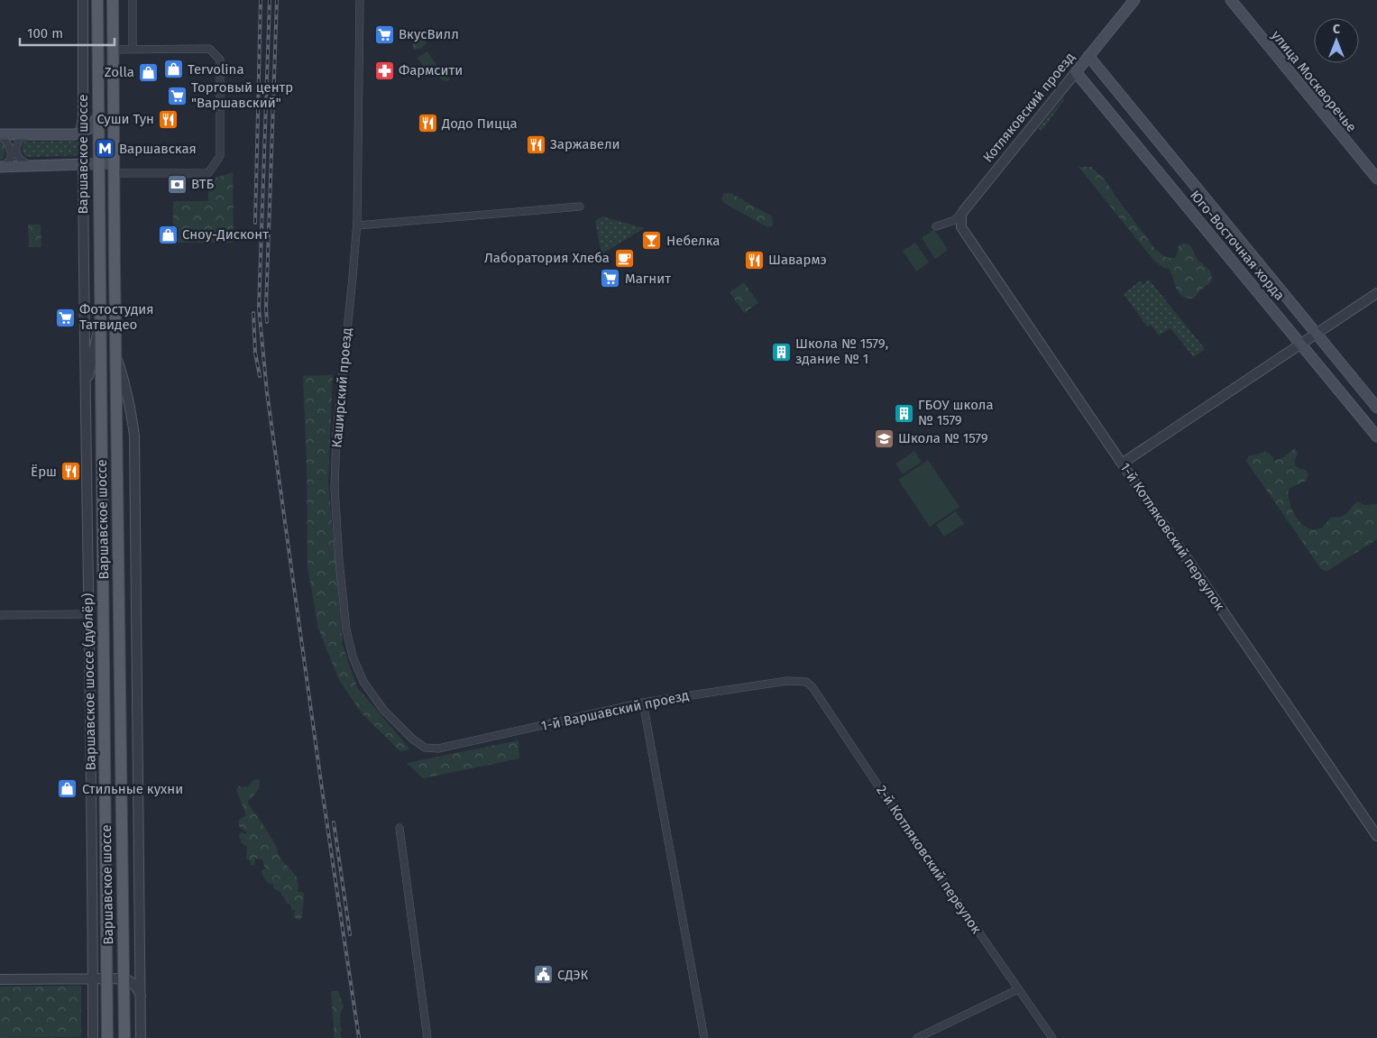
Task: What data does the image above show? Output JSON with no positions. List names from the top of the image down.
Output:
{
  "streets": {
    "main road": [
      "улица Москворечье",
      "Котляковский проезд",
      "Варшавское шоссе",
      "Юго-Восточная хорда"
    ],
    "street": [
      "Каширский проезд",
      "1-й Котляковский переулок",
      "Варшавское шоссе (дублёр)",
      "1-й Варшавский проезд",
      "2-й Котляковский переулок"
    ]
  },
  "crossings": [
    ["Котляковский проезд", "Юго-Восточная хорда"],
    ["Котляковский проезд", "1-й Котляковский переулок"],
    ["Каширский проезд", "1-й Варшавский проезд"],
    ["1-й Варшавский проезд", "2-й Котляковский переулок"]
  ],
  "places": {
    "supermarket": [
      "ВкусВилл",
      "Торговый центр \"Варшавский\"",
      "Магнит",
      "Фотостудия Татвидео"
    ],
    "shop": [
      "Tervolina",
      "Zolla",
      "Сноу-Дисконт",
      "Стильные кухни"
    ],
    "pharmacy": ["Фармсити"],
    "restaurant": [
      "Суши Тун",
      "Додо Пицца",
      "Заржавели",
      "Шавармэ",
      "Ёрш"
    ],
    "metro station": ["Варшавская"],
    "bank": ["ВТБ"],
    "bar": ["Небелка"],
    "cafe": ["Лаборатория Хлеба"],
    "building": ["Школа № 1579, здание № 1", "ГБОУ школа № 1579"],
    "school or university": ["Школа № 1579"],
    "public building": ["СДЭК"]
  },
  "scale_bar": "100 m",
  "north": "top"
}
